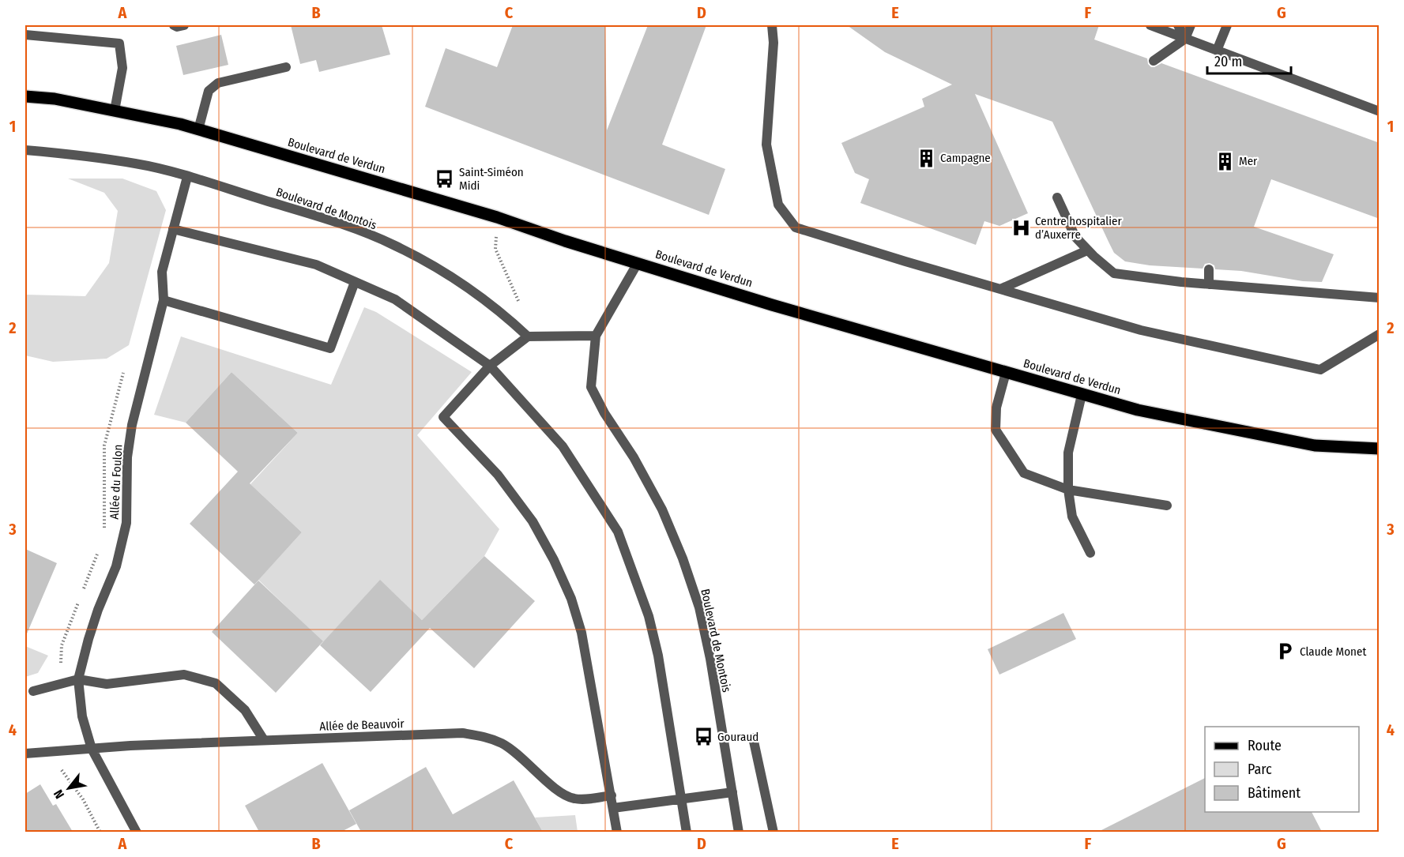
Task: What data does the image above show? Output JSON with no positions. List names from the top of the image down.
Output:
{
  "streets": {
    "main road": ["Boulevard de Verdun"],
    "street": ["Boulevard de Montois", "Allée du Foulon", "Allée de Beauvoir"]
  },
  "crossings": [
    ["Boulevard de Verdun", "Boulevard de Montois"],
    ["Boulevard de Montois", "Allée du Foulon"],
    ["Allée du Foulon", "Allée de Beauvoir"]
  ],
  "places": {
    "building": ["Campagne", "Mer"],
    "bus stop": ["Saint-Siméon Midi", "Gouraud"],
    "hospital": ["Centre hospitalier d’Auxerre"],
    "parking": ["Claude Monet"]
  },
  "legend": ["Route", "Parc", "Bâtiment"],
  "scale_bar": "20 m",
  "north": "bottom left",
  "grid": {
    "columns": [
      "A",
      "B",
      "C",
      "D",
      "E",
      "F",
      "G"
    ],
    "rows": [
      "1",
      "2",
      "3",
      "4"
    ]
  }
}
